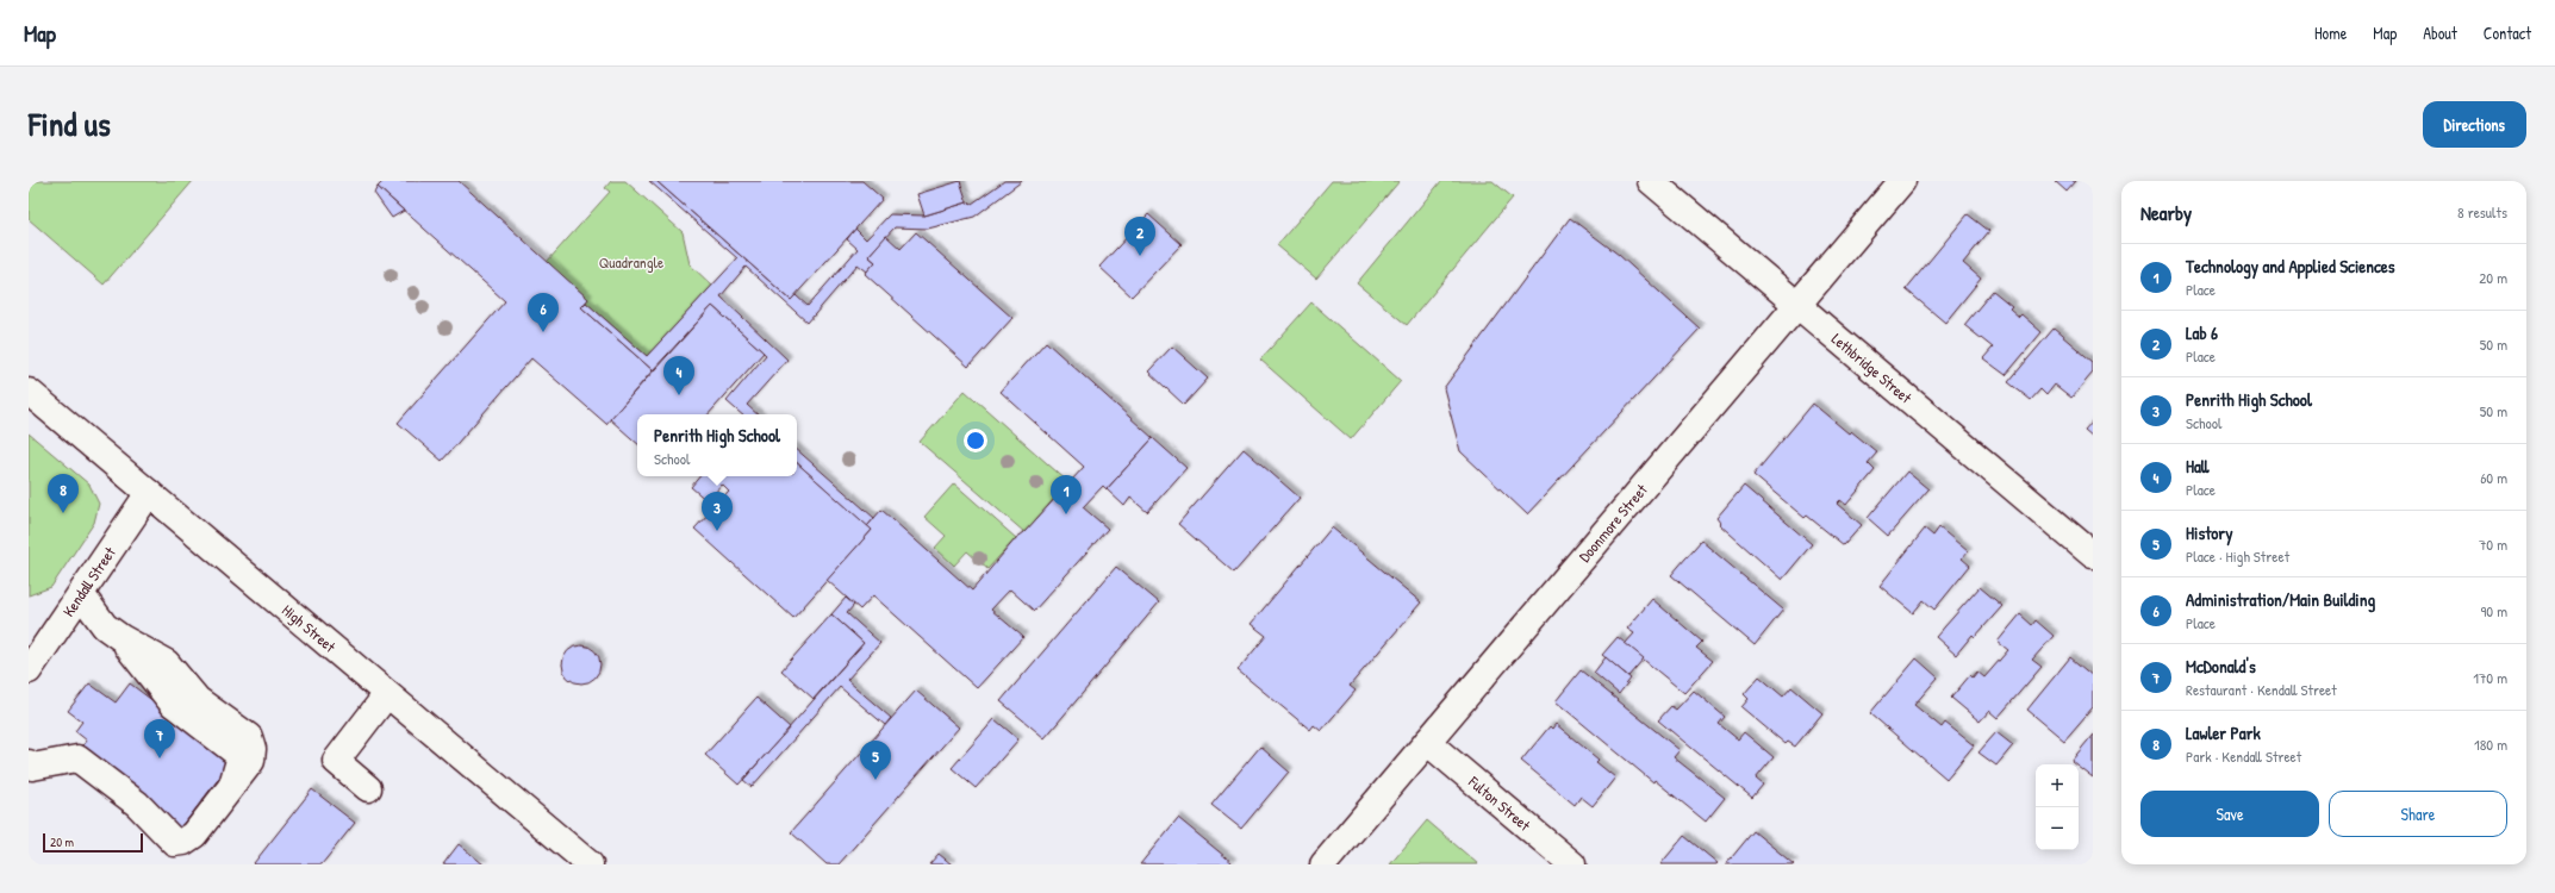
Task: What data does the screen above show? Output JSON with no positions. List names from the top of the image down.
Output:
{
  "streets": {
    "street": [
      "Lethbridge Street",
      "Doonmore Street",
      "Kendall Street",
      "High Street",
      "Fulton Street"
    ]
  },
  "crossings": [
    ["Lethbridge Street", "Doonmore Street"],
    ["Doonmore Street", "Fulton Street"],
    ["Kendall Street", "High Street"]
  ],
  "parks": ["Quadrangle"],
  "scale_bar": "20 m",
  "page": {
    "header": "Map",
    "nav": [
      "Home",
      "Map",
      "About",
      "Contact"
    ],
    "title": "Find us",
    "buttons": [
      "Directions",
      ["Save", "Share"]
    ],
    "heading": ["Nearby", "8 results"],
    "pins": [
      "2",
      "6",
      "4",
      "8",
      "1",
      "3",
      "7",
      "5"
    ],
    "list": [
      {
        "mark": "1",
        "name": "Technology and Applied Sciences",
        "note": "Place",
        "value": "20 m"
      },
      {
        "mark": "2",
        "name": "Lab 6",
        "note": "Place",
        "value": "50 m"
      },
      {
        "mark": "3",
        "name": "Penrith High School",
        "note": "School",
        "value": "50 m"
      },
      {
        "mark": "4",
        "name": "Hall",
        "note": "Place",
        "value": "60 m"
      },
      {
        "mark": "5",
        "name": "History",
        "note": "Place · High Street",
        "value": "70 m"
      },
      {
        "mark": "6",
        "name": "Administration/Main Building",
        "note": "Place",
        "value": "90 m"
      },
      {
        "mark": "7",
        "name": "McDonald's",
        "note": "Restaurant · Kendall Street",
        "value": "170 m"
      },
      {
        "mark": "8",
        "name": "Lawler Park",
        "note": "Park · Kendall Street",
        "value": "180 m"
      }
    ],
    "popup": ["Penrith High School", "School"],
    "map_buttons": ["+", "−"],
    "scale": "20 m"
  }
}
